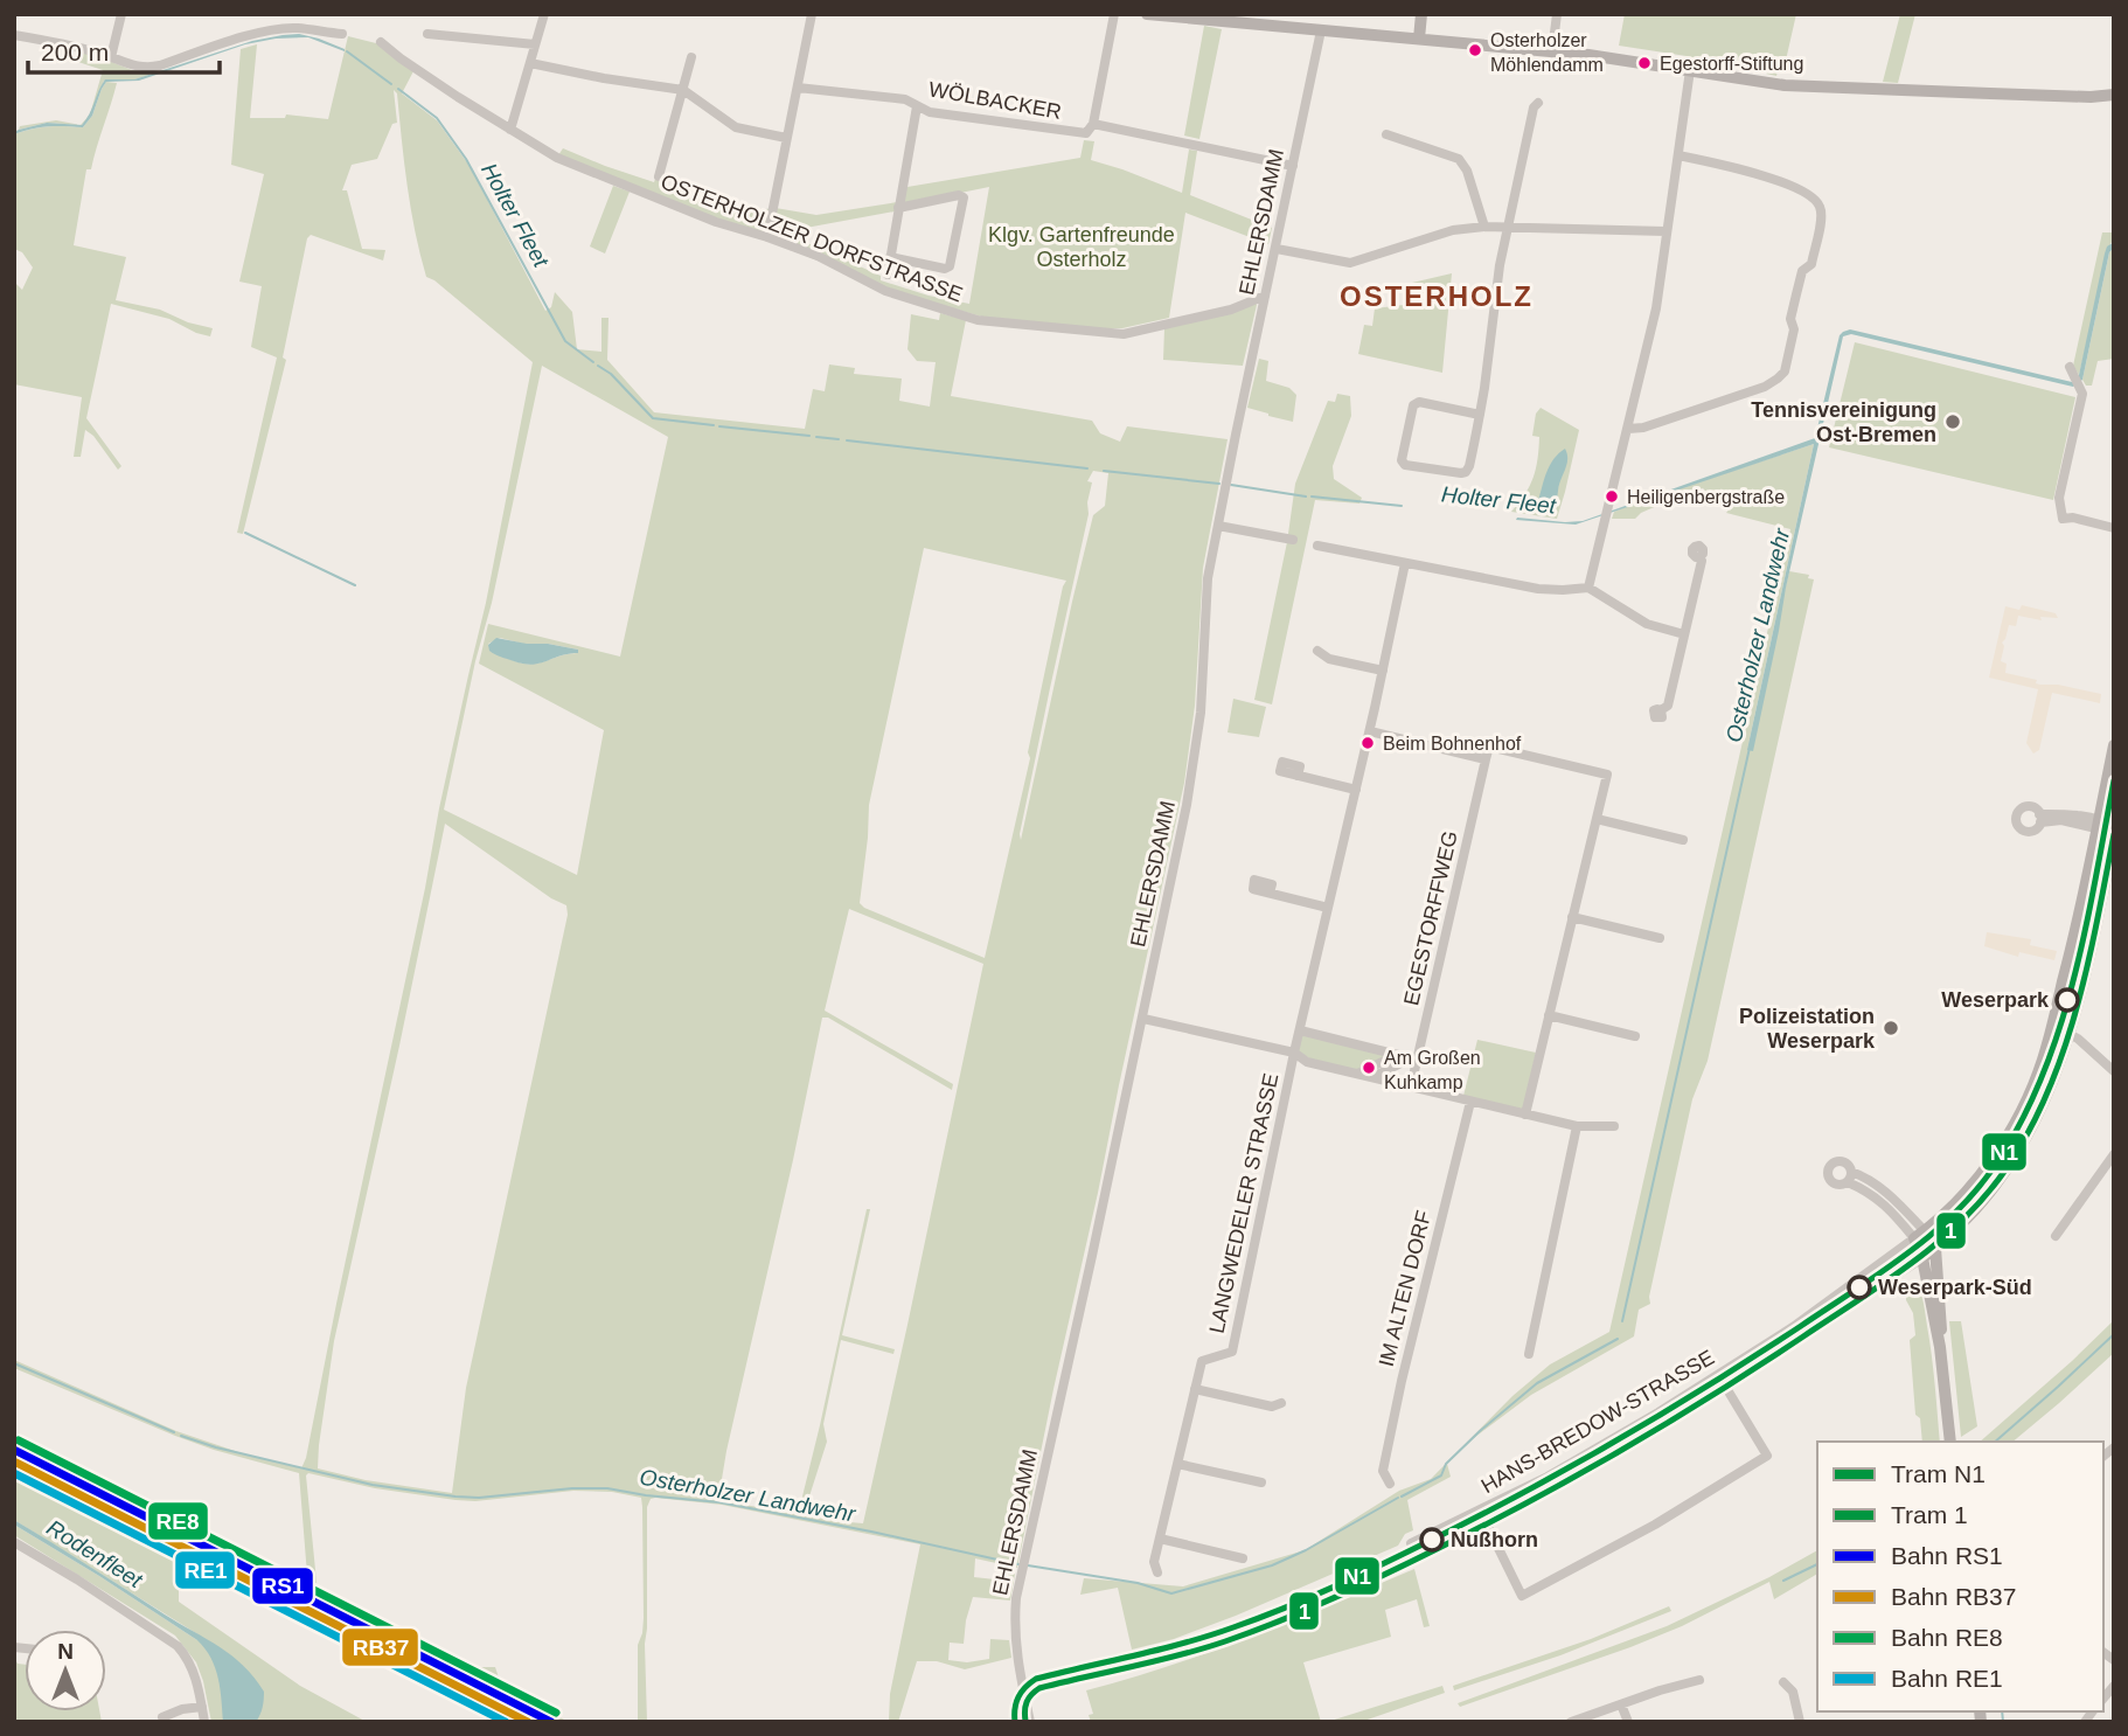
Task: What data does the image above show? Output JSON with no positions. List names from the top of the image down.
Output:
{
  "streets": {
    "main road": ["HANS-BREDOW-STRASSE"],
    "street": [
      "WÖLBACKER",
      "EHLERSDAMM",
      "OSTERHOLZER DORFSTRASSE",
      "EGESTORFFWEG",
      "LANGWEDELER STRASSE",
      "IM ALTEN DORF"
    ]
  },
  "crossings": [
    ["WÖLBACKER", "EHLERSDAMM"],
    ["EHLERSDAMM", "OSTERHOLZER DORFSTRASSE"]
  ],
  "districts": ["OSTERHOLZ"],
  "water": ["Holter Fleet", "Osterholzer Landwehr", "Rodenfleet"],
  "parks": ["Klgv. Gartenfreunde Osterholz"],
  "places": [
    "Osterholzer Möhlendamm",
    "Egestorff-Stiftung",
    "Tennisvereinigung Ost-Bremen",
    "Heiligenbergstraße",
    "Beim Bohnenhof",
    "Weserpark",
    "Polizeistation Weserpark",
    "Am Großen Kuhkamp",
    "Weserpark-Süd",
    "Nußhorn"
  ],
  "lines": [
    "tram line N1",
    "tram line 1",
    "rail line RE8",
    "rail line RS1",
    "rail line RB37",
    "rail line RE1"
  ],
  "legend": [
    "Tram N1",
    "Tram 1",
    "Bahn RS1",
    "Bahn RB37",
    "Bahn RE8",
    "Bahn RE1"
  ],
  "scale_bar": "200 m",
  "north": "top"
}
